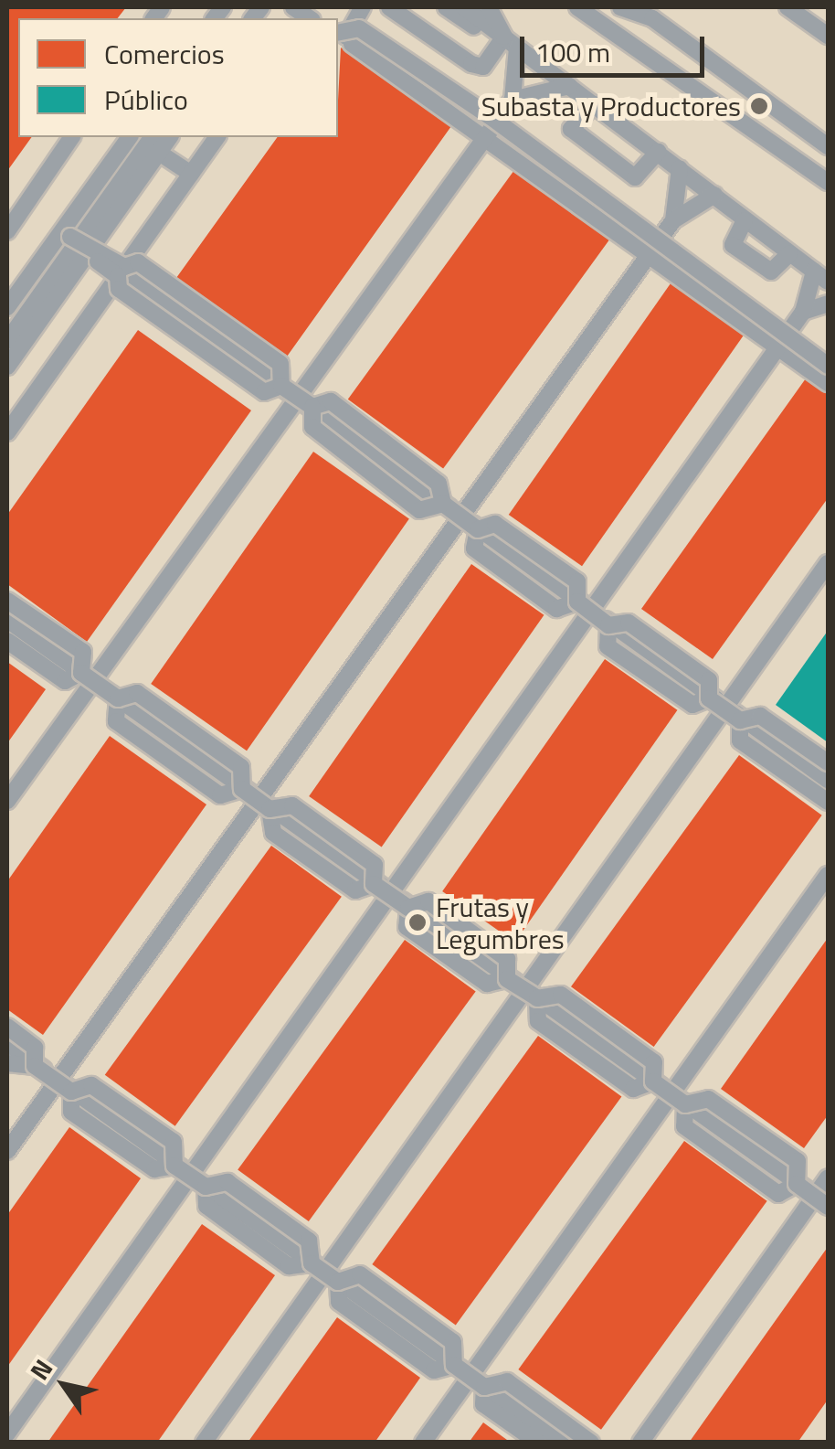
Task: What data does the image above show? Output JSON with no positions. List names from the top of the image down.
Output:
{
  "places": ["Subasta y Productores", "Frutas y Legumbres"],
  "legend": ["Comercios", "Público"],
  "scale_bar": "100 m",
  "north": "top left"
}
